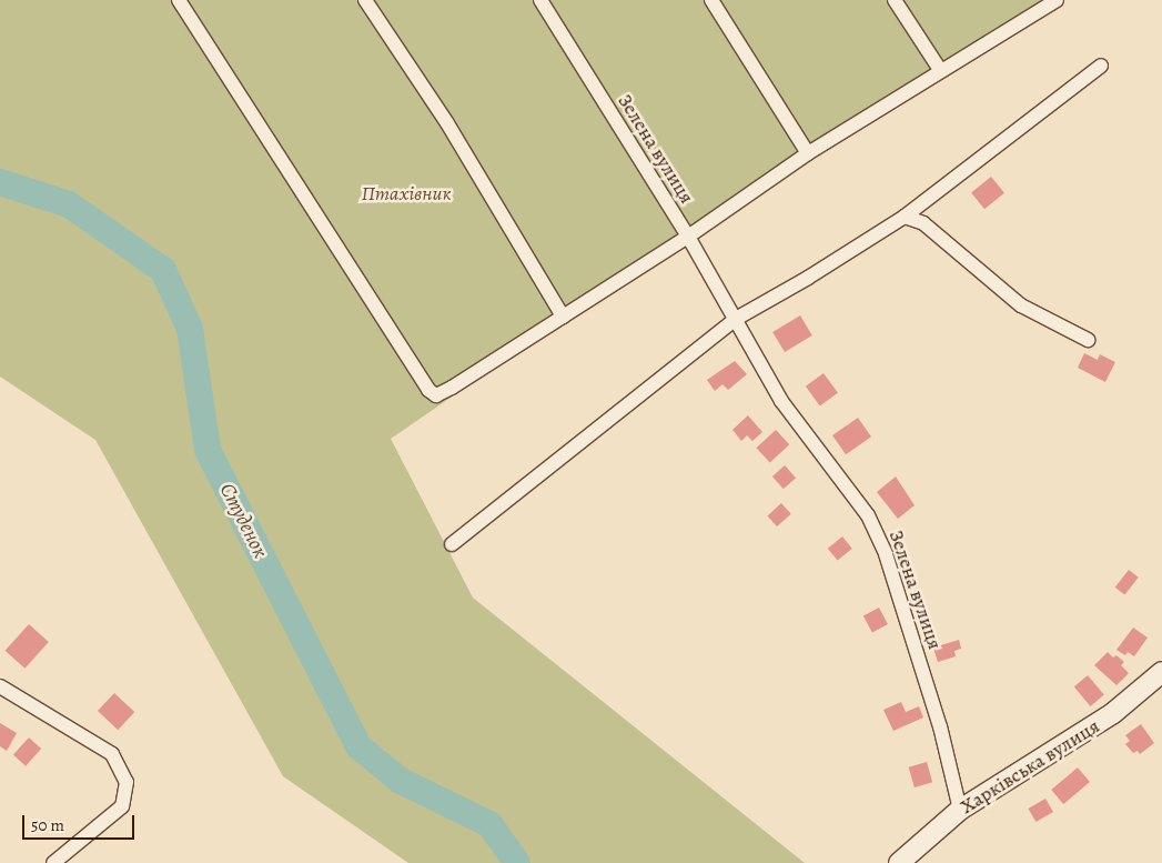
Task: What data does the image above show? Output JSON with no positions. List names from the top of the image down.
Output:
{
  "streets": {
    "street": ["Зелена вулиця", "Харківська вулиця"]
  },
  "crossings": [
    ["Зелена вулиця", "Харківська вулиця"]
  ],
  "water": ["Студенок"],
  "parks": ["Птахівник"],
  "scale_bar": "50 m"
}
